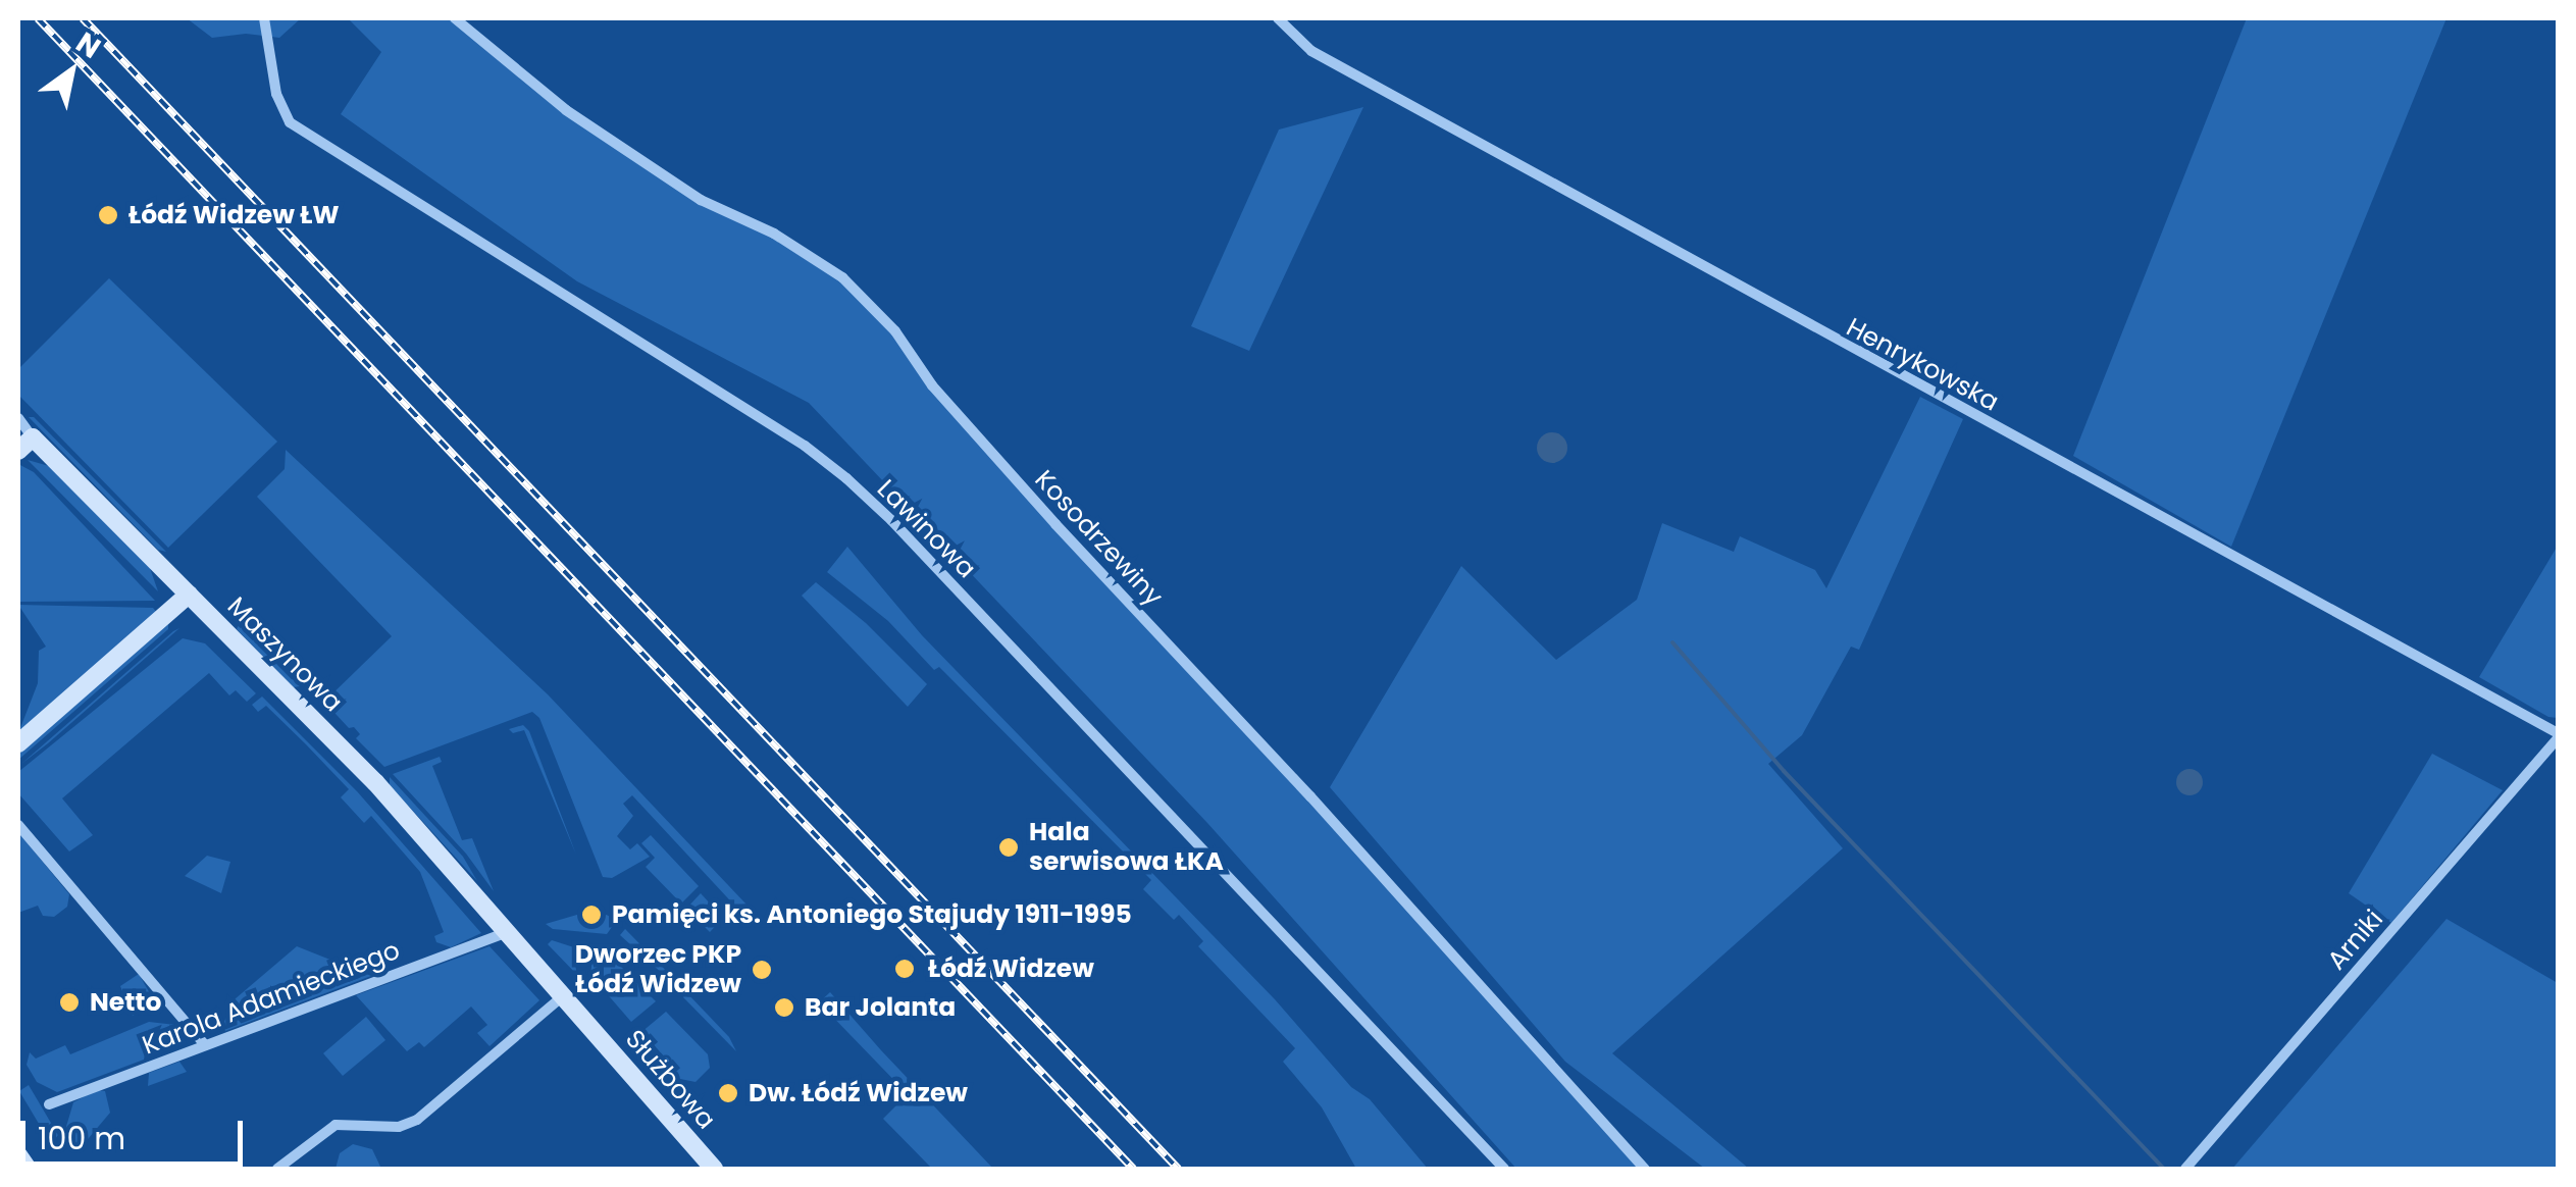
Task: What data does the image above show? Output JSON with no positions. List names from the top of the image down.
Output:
{
  "streets": {
    "street": [
      "Henrykowska",
      "Lawinowa",
      "Kosodrzewiny",
      "Maszynowa",
      "Arniki",
      "Karola Adamieckiego",
      "Służbowa"
    ]
  },
  "crossings": [
    ["Henrykowska", "Arniki"],
    ["Maszynowa", "Karola Adamieckiego"],
    ["Maszynowa", "Służbowa"],
    ["Karola Adamieckiego", "Służbowa"]
  ],
  "places": [
    "Łódź Widzew ŁW",
    "Hala serwisowa ŁKA",
    "Pamięci ks. Antoniego Stajudy 1911-1995",
    "Łódź Widzew",
    "Dworzec PKP Łódź Widzew",
    "Netto",
    "Bar Jolanta",
    "Dw. Łódź Widzew"
  ],
  "scale_bar": "100 m",
  "north": "top right"
}
